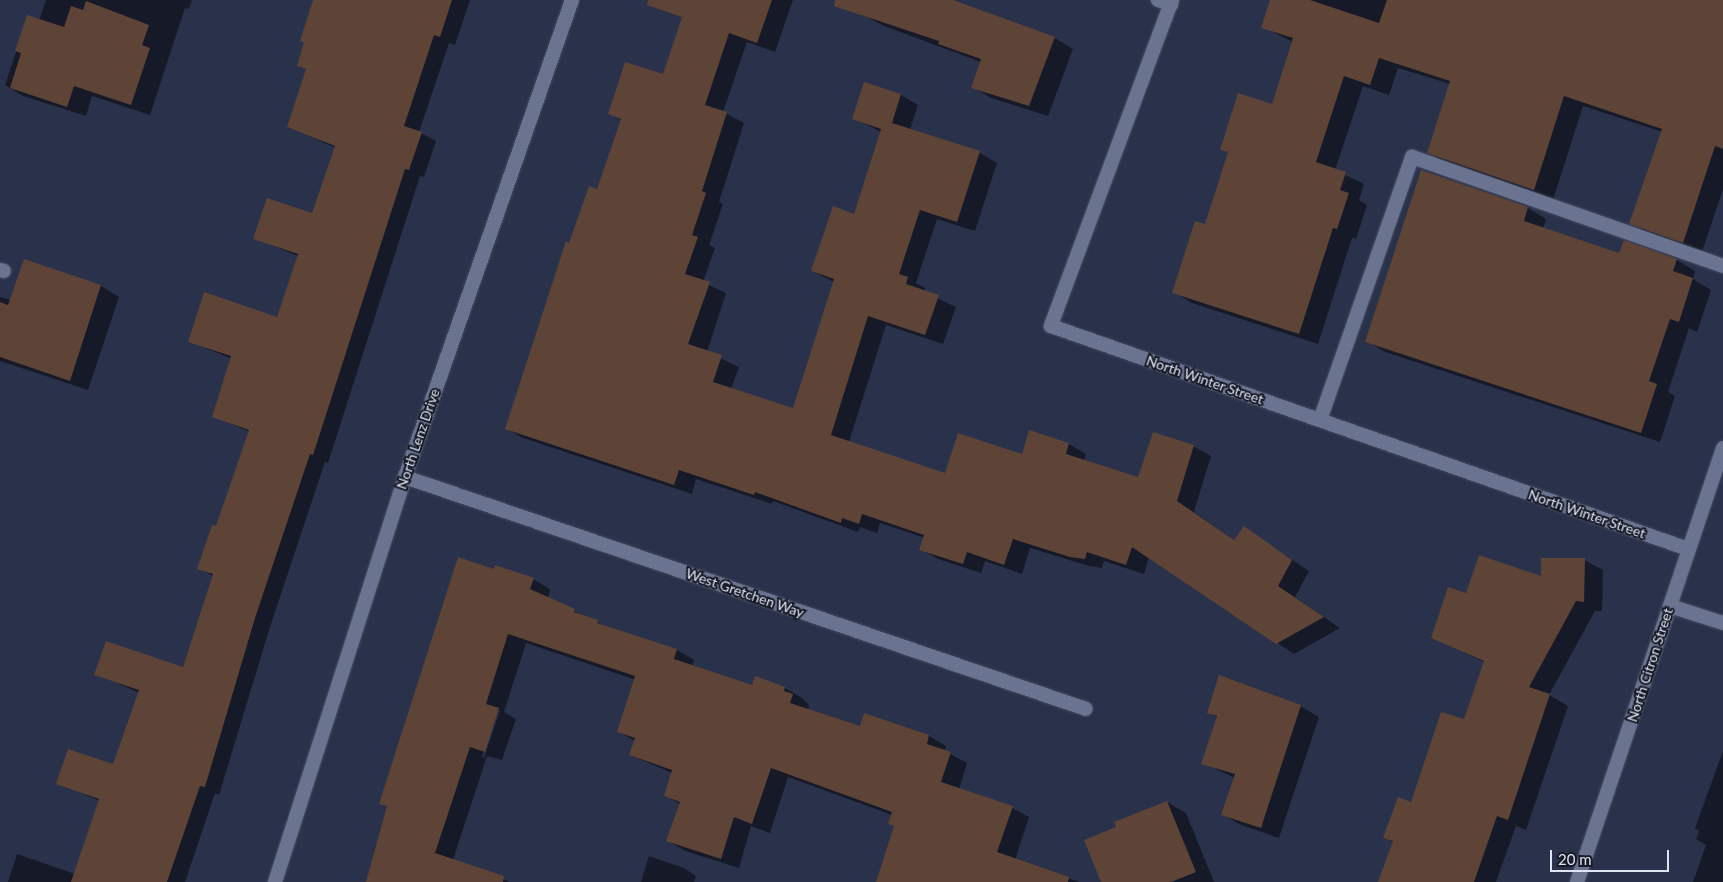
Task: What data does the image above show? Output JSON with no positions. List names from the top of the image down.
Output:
{
  "streets": {
    "street": [
      "North Winter Street",
      "North Lenz Drive",
      "West Gretchen Way",
      "North Citron Street"
    ]
  },
  "crossings": [
    ["North Winter Street", "North Citron Street"],
    ["North Lenz Drive", "West Gretchen Way"]
  ],
  "scale_bar": "20 m"
}
